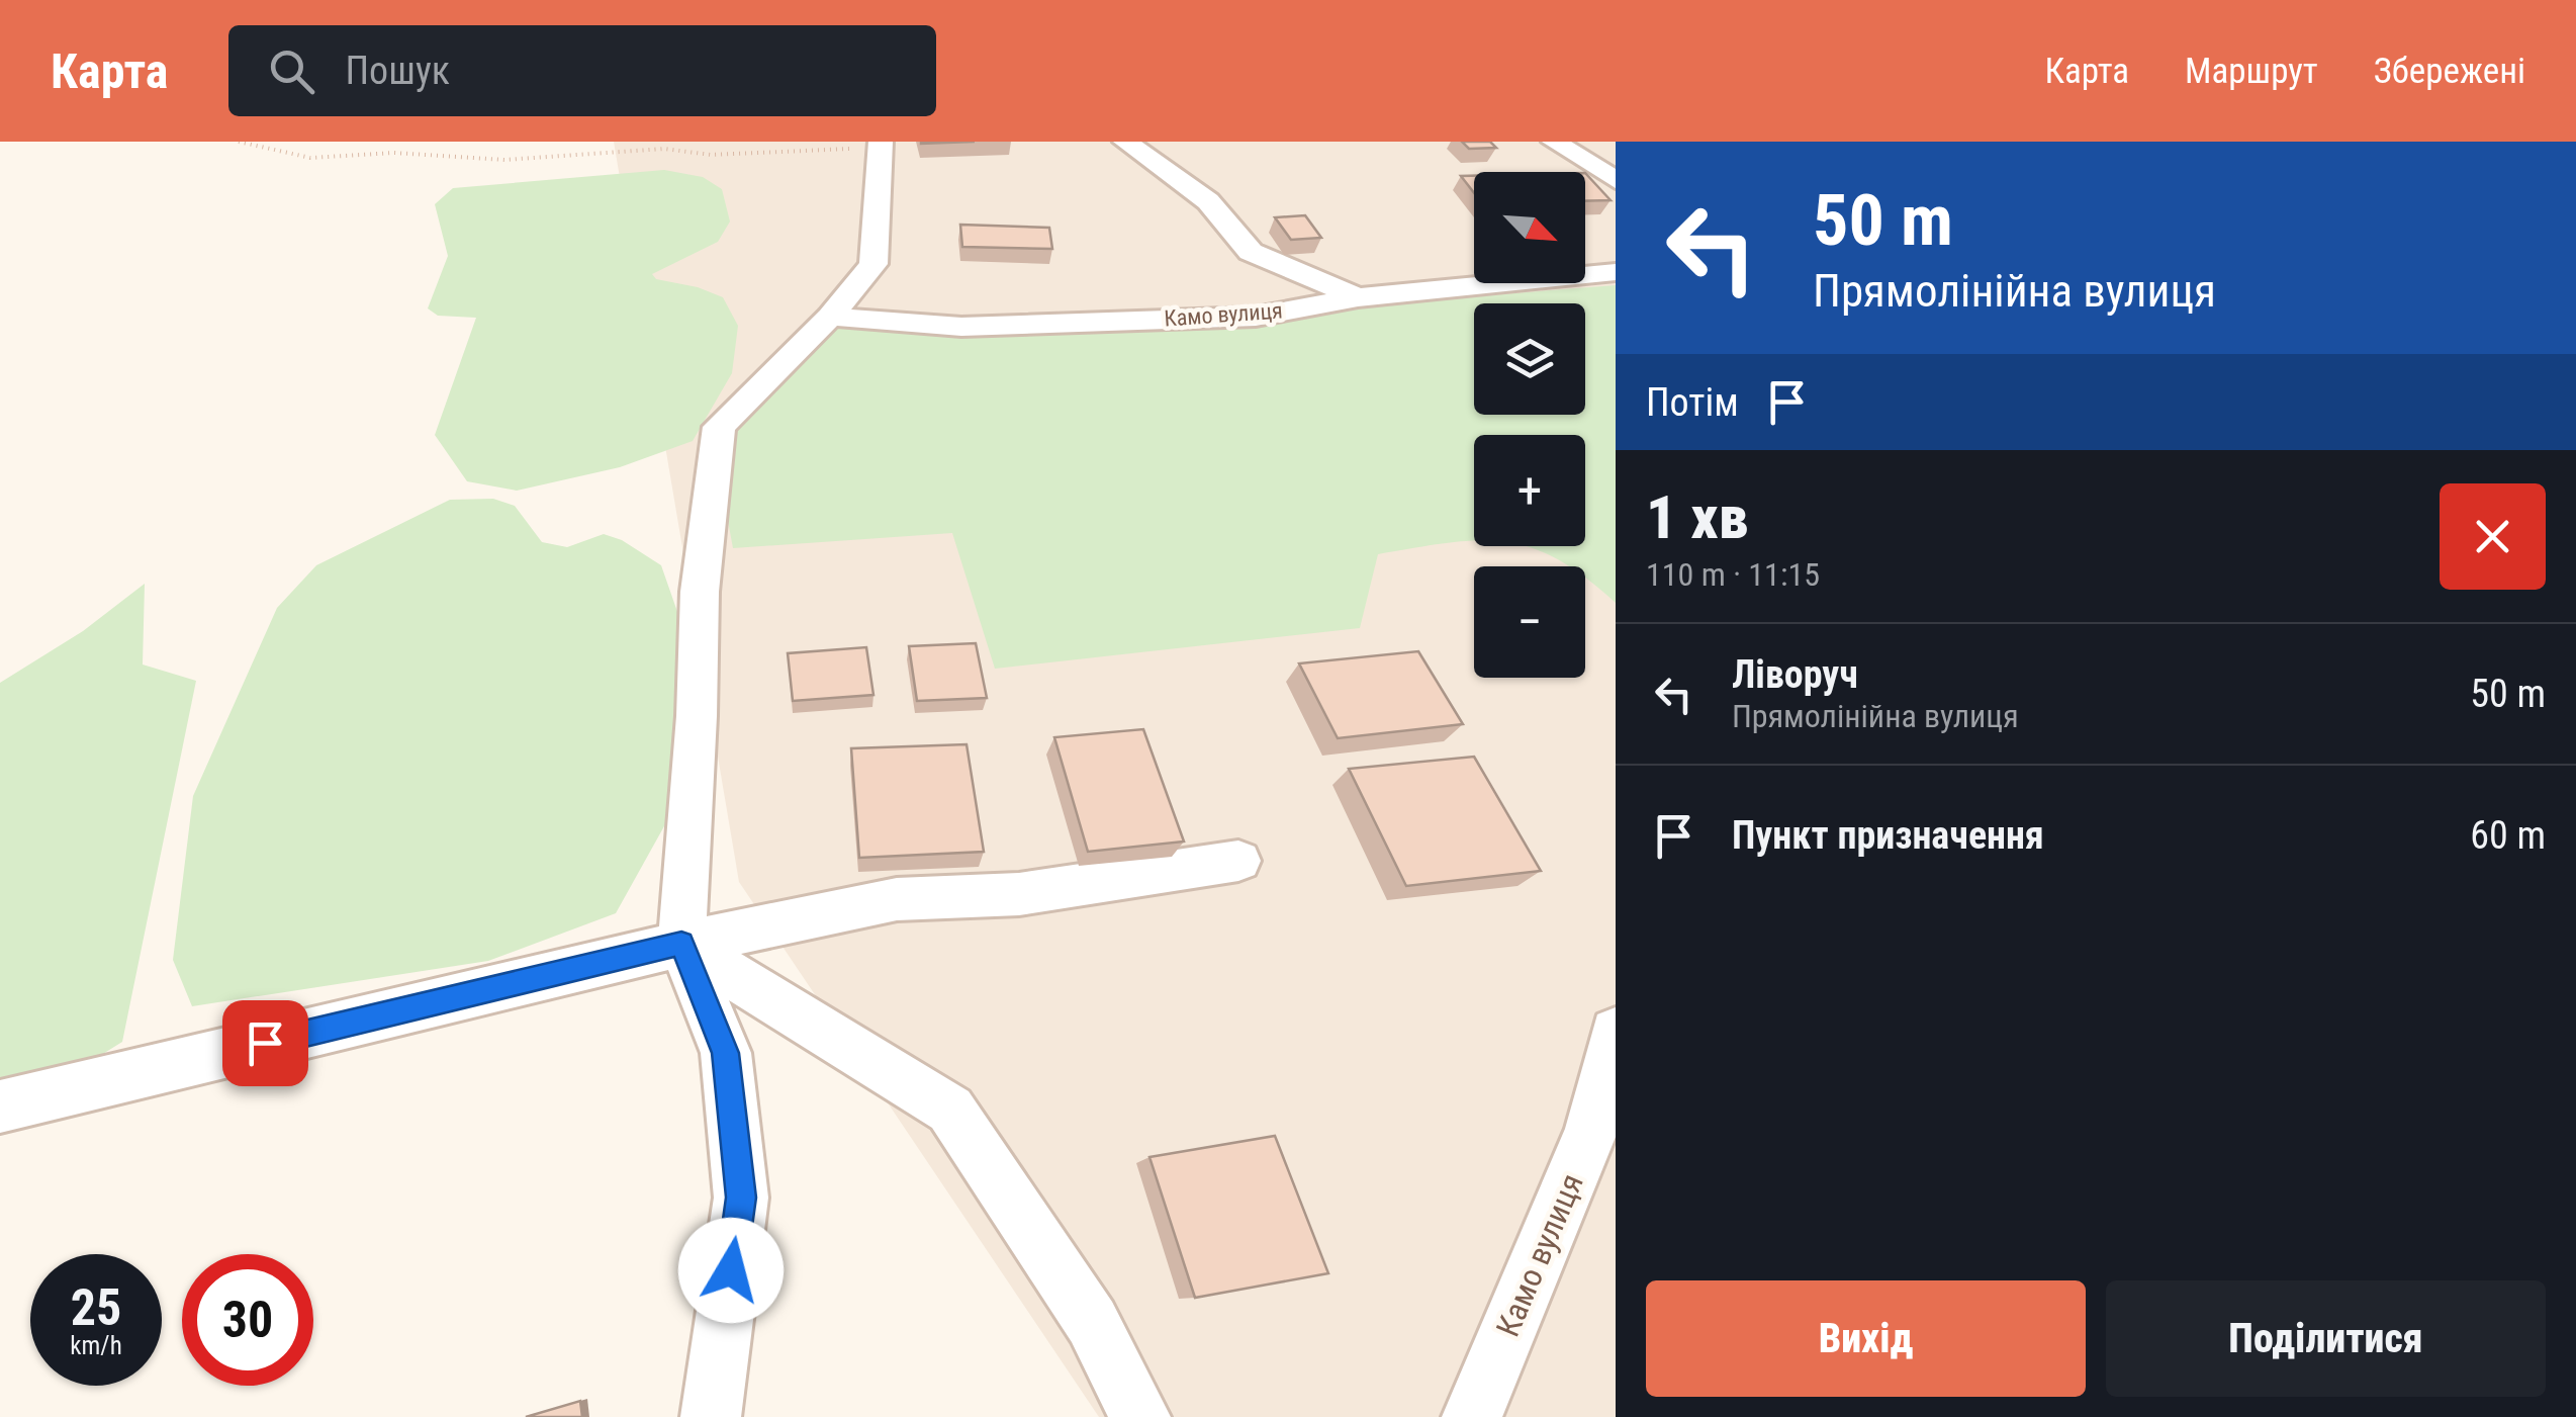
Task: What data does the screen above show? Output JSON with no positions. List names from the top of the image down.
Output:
{
  "streets": {
    "street": ["Камо вулиця"]
  },
  "north": "bottom right",
  "page": {
    "header": "Карта",
    "search": "Пошук",
    "nav": ["Карта", "Маршрут", "Збережені"],
    "turn": ["50 m", "Прямолінійна вулиця"],
    "map_buttons": ["+", "−"],
    "then": "Потім",
    "heading": ["1 хв", "110 m · 11:15"],
    "list": [
      {
        "name": "Ліворуч",
        "note": "Прямолінійна вулиця",
        "value": "50 m"
      },
      {
        "name": "Пункт призначення",
        "value": "60 m"
      }
    ],
    "speed": "25 km/h",
    "limit": "30",
    "buttons": ["Вихід", "Поділитися"]
  }
}
